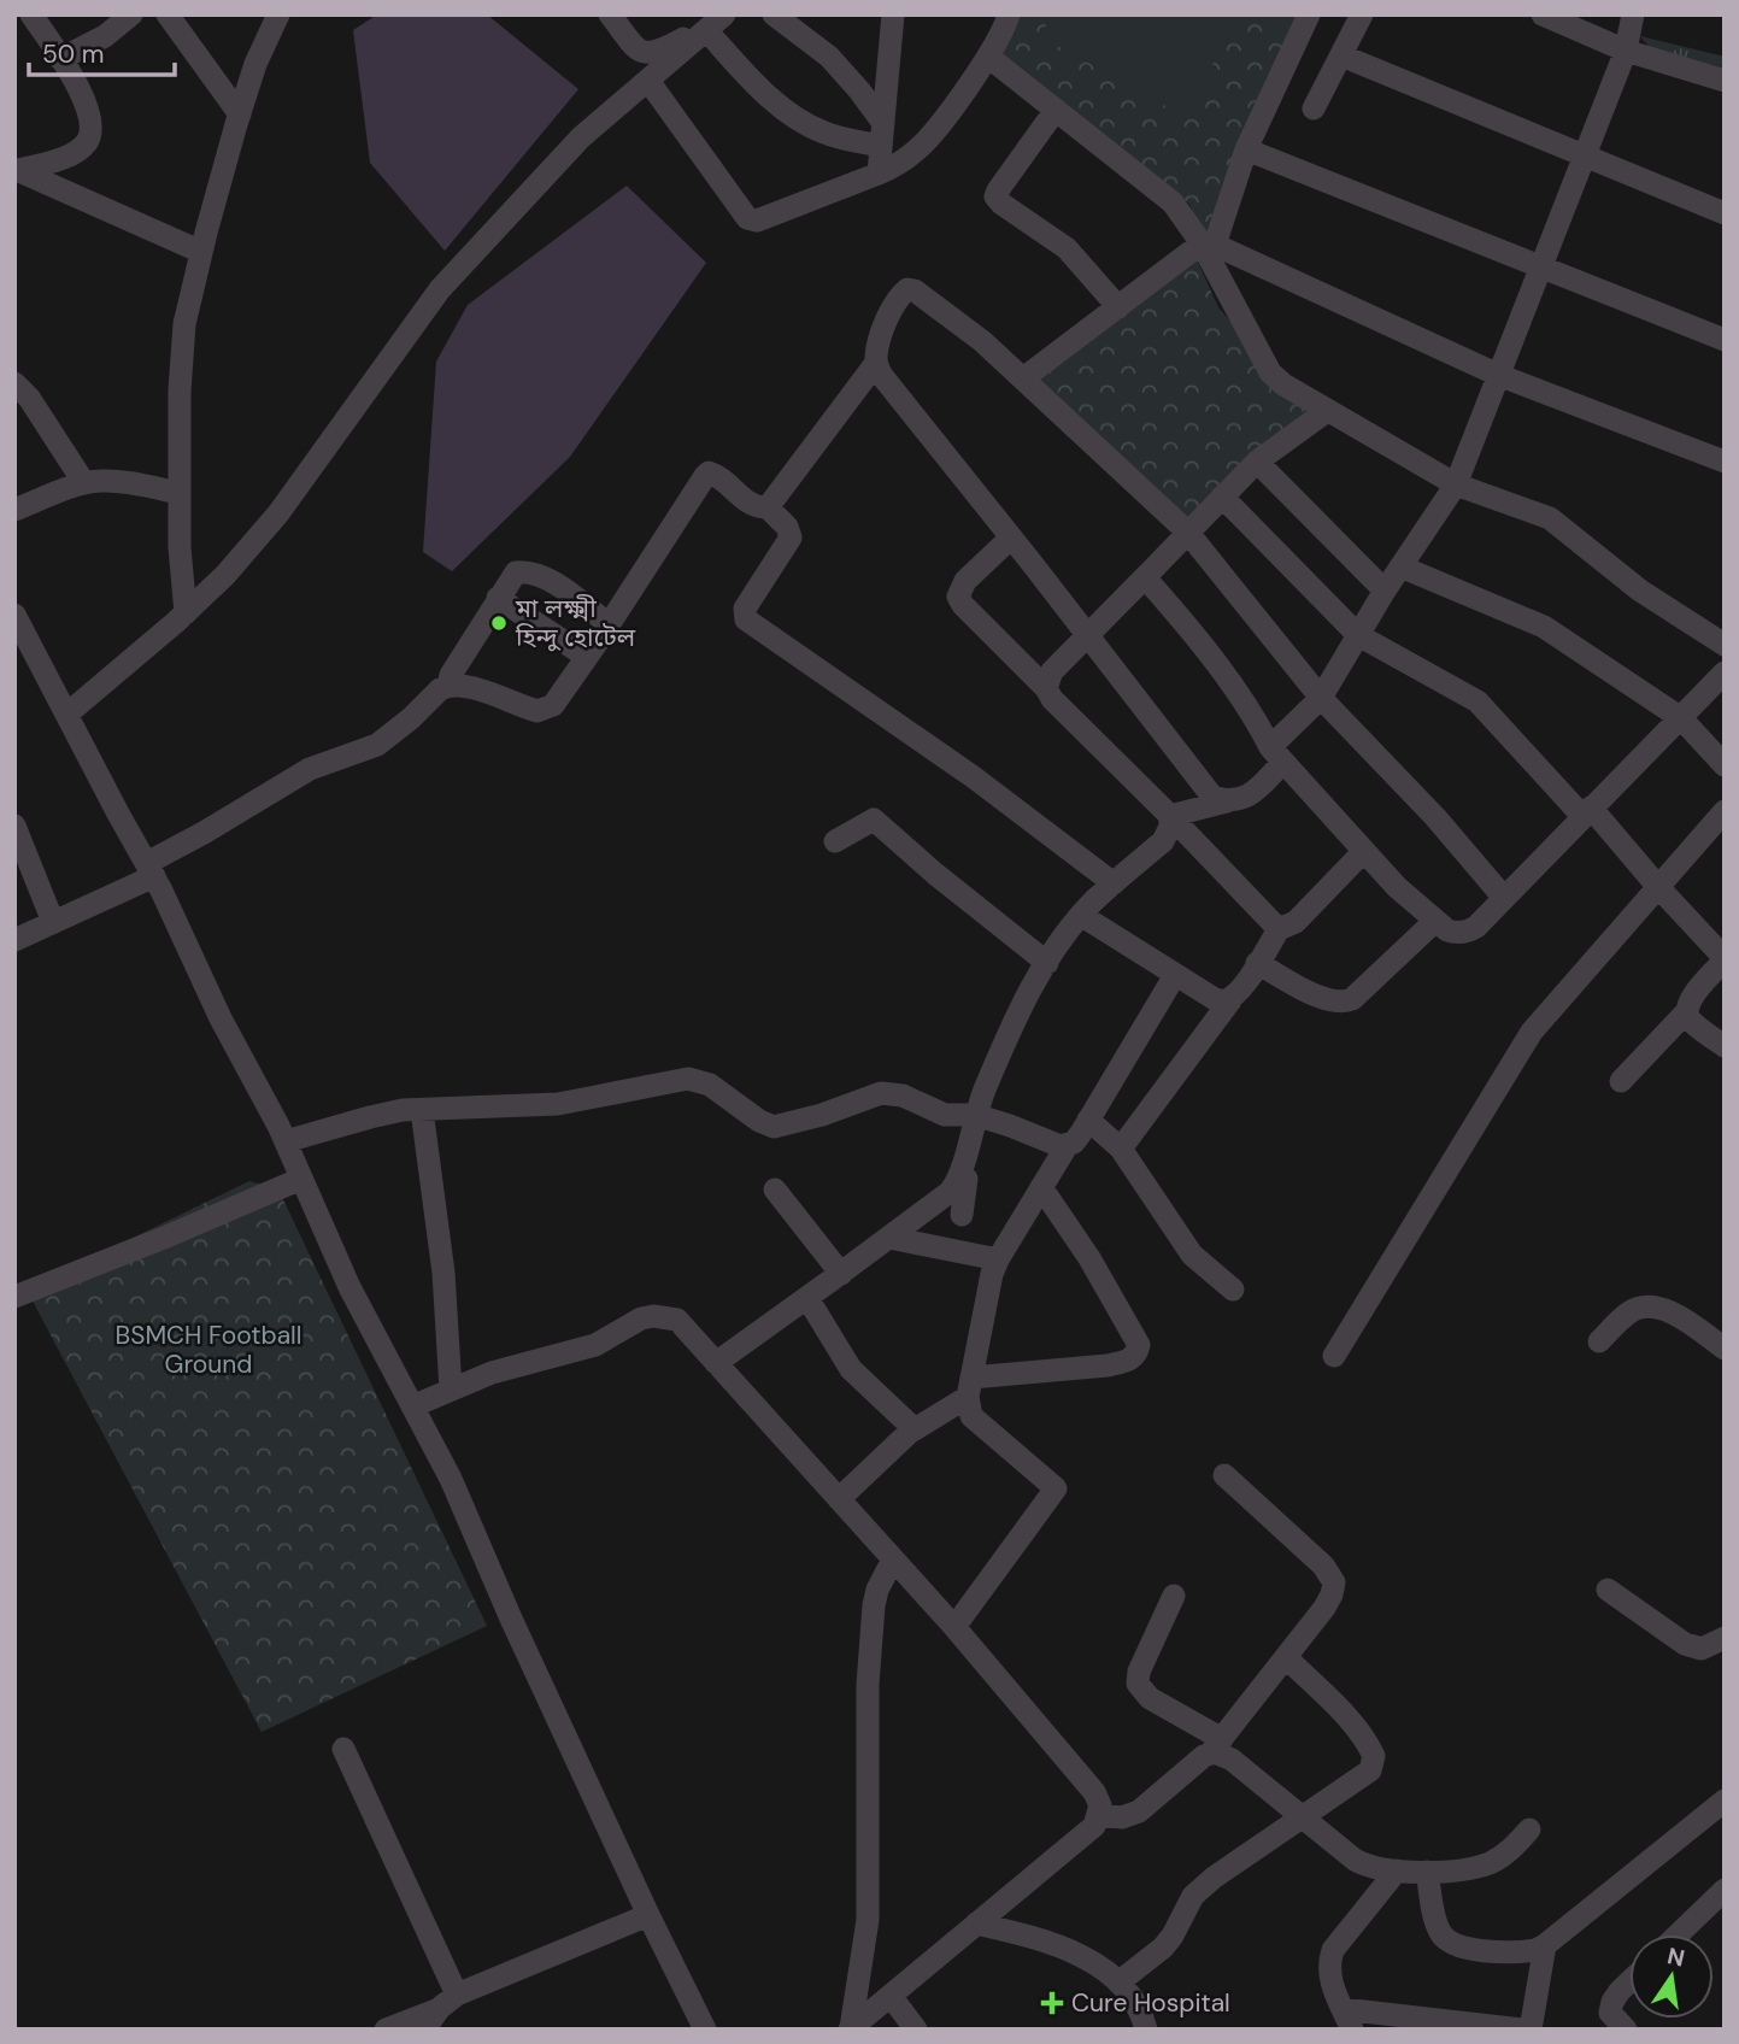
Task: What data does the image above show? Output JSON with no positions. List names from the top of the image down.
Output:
{
  "parks": ["BSMCH Football Ground"],
  "places": {
    "other": ["মা লক্ষ্মী হিন্দু হোটেল"],
    "health": ["Cure Hospital"]
  },
  "scale_bar": "50 m",
  "north": "top"
}
